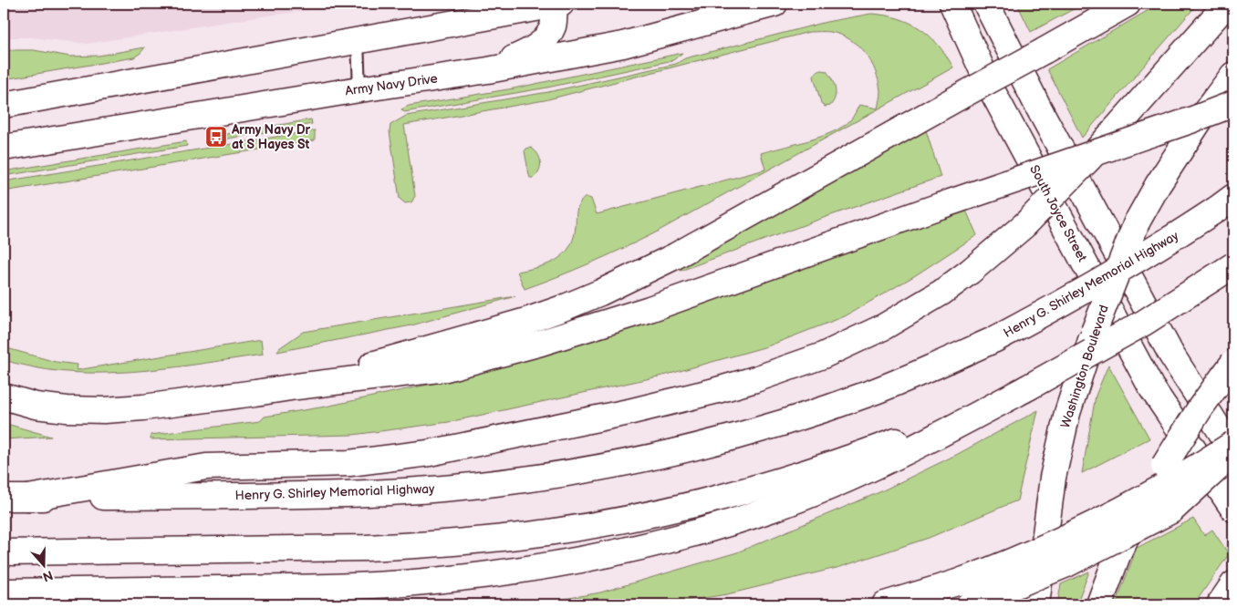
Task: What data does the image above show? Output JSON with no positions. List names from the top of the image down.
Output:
{
  "streets": {
    "main road": [
      "Army Navy Drive",
      "South Joyce Street",
      "Henry G. Shirley Memorial Highway",
      "Washington Boulevard"
    ]
  },
  "places": {
    "bus stop": ["Army Navy Dr at S Hayes St"]
  },
  "north": "bottom"
}
